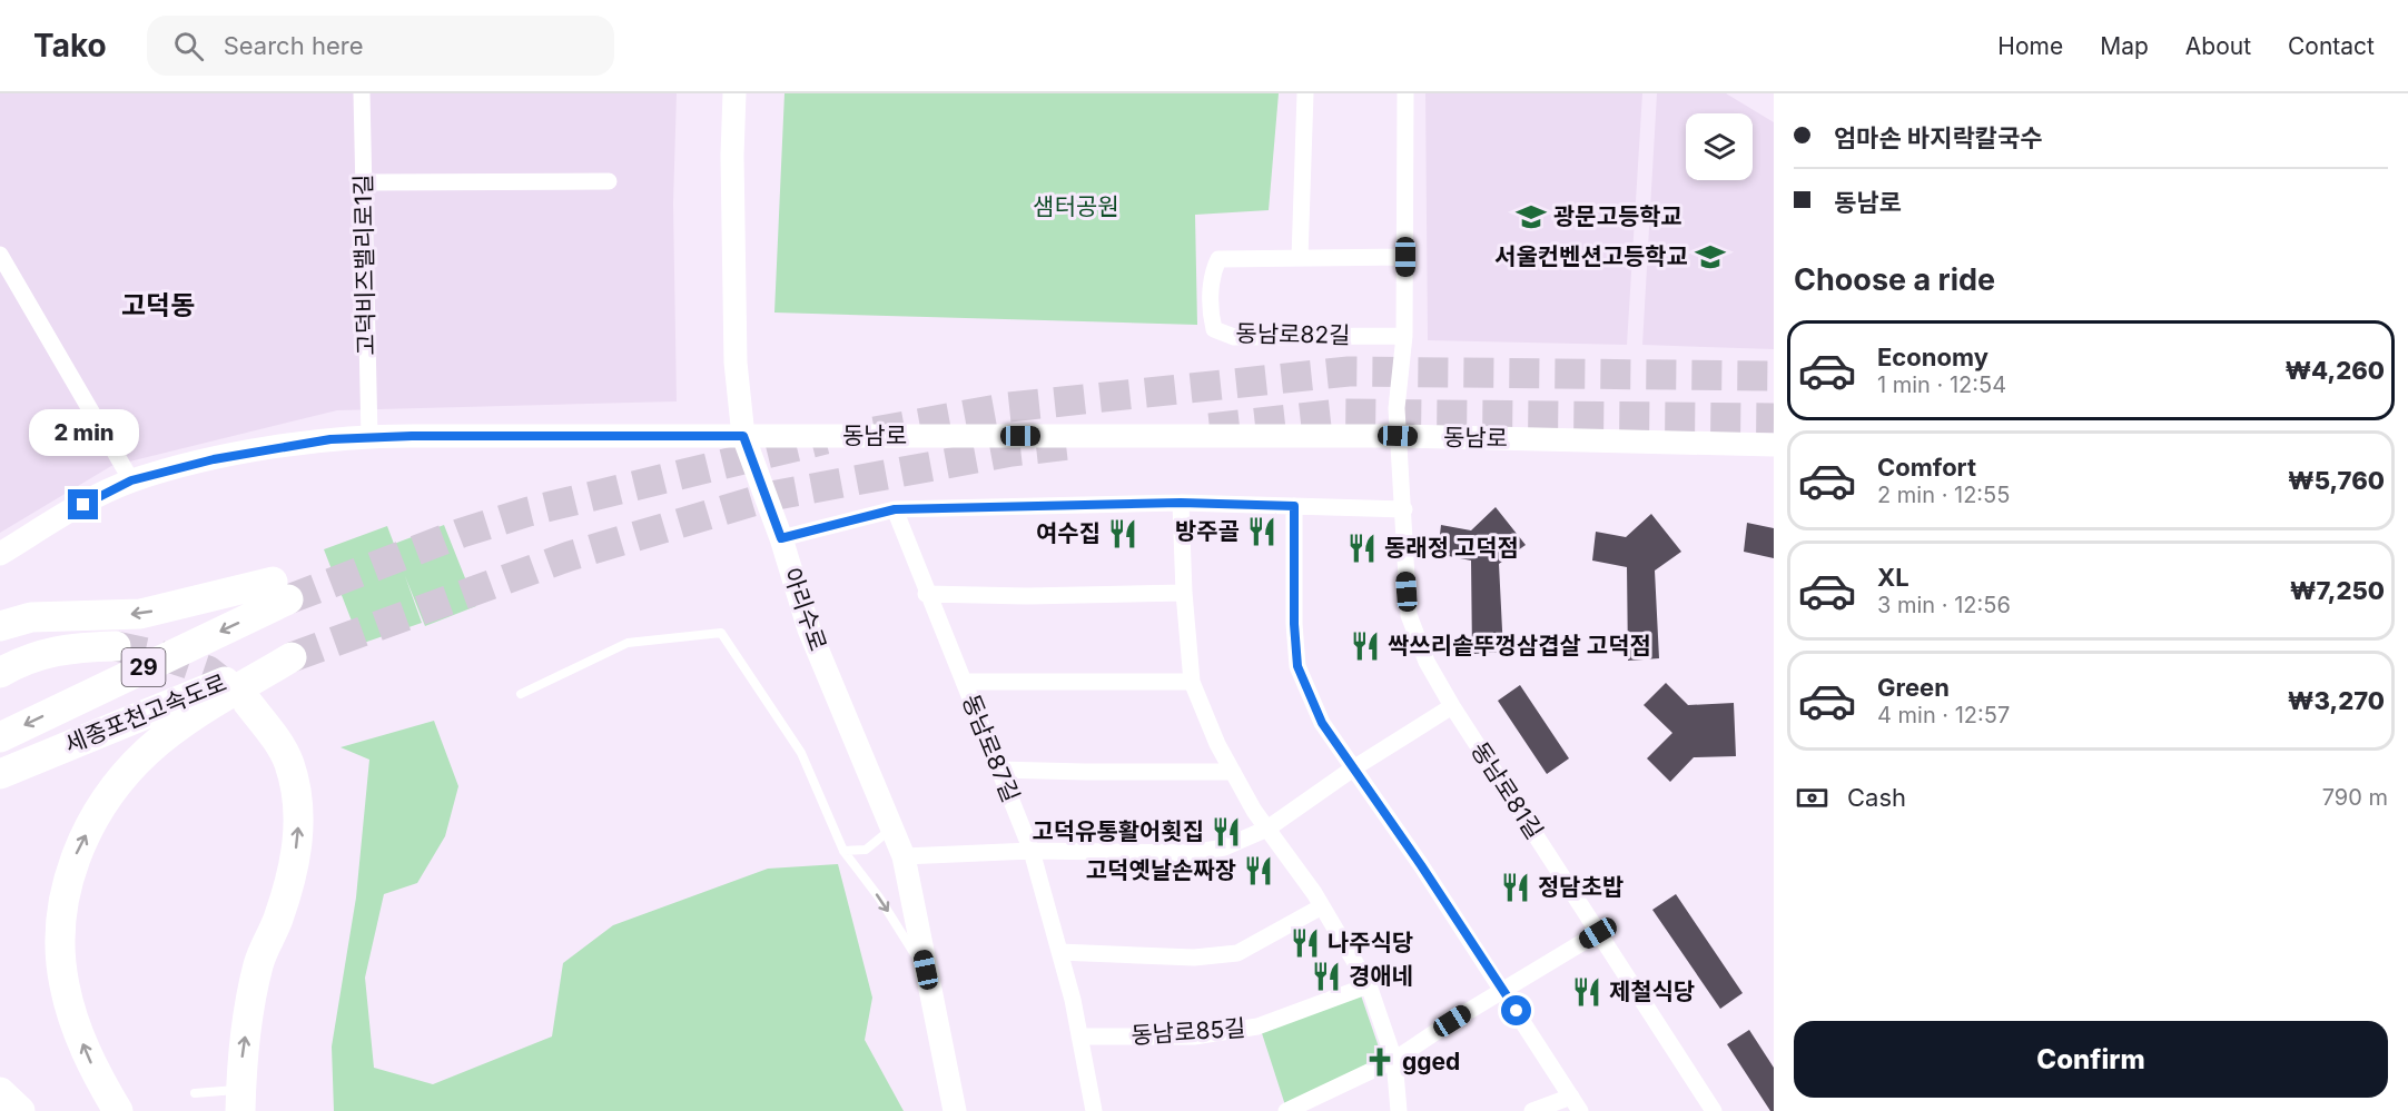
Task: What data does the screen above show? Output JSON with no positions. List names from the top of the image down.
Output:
{
  "streets": {
    "highway": ["29", "세종포천고속도로"],
    "main road": ["동남로", "아리수로"],
    "street": [
      "고덕비즈밸리로1길",
      "동남로82길",
      "동남로87길",
      "동남로81길",
      "동남로85길"
    ]
  },
  "crossings": [
    ["고덕비즈밸리로1길", "동남로"],
    ["동남로", "아리수로"],
    ["동남로", "동남로81길"],
    ["동남로87길", "동남로85길"]
  ],
  "districts": ["고덕동"],
  "parks": ["샘터공원"],
  "places": {
    "school or university": ["광문고등학교", "서울컨벤션고등학교"],
    "restaurant": [
      "방주골",
      "여수집",
      "동래정 고덕점",
      "싹쓰리솥뚜껑삼겹살 고덕점",
      "고덕유통활어횟집",
      "고덕옛날손짜장",
      "정담초밥",
      "나주식당",
      "경애네",
      "제철식당"
    ],
    "church": ["gged"]
  },
  "page": {
    "header": "Tako",
    "search": "Search here",
    "nav": [
      "Home",
      "Map",
      "About",
      "Contact"
    ],
    "banner": ["엄마손 바지락칼국수", "동남로"],
    "heading": "Choose a ride",
    "list": [
      {
        "name": "Economy",
        "note": "1 min · 12:54",
        "value": "₩4,260"
      },
      {
        "name": "Comfort",
        "note": "2 min · 12:55",
        "value": "₩5,760"
      },
      {
        "name": "XL",
        "note": "3 min · 12:56",
        "value": "₩7,250"
      },
      {
        "name": "Green",
        "note": "4 min · 12:57",
        "value": "₩3,270"
      }
    ],
    "bubble": "2 min",
    "pay": ["Cash", "790 m"],
    "buttons": "Confirm"
  }
}
